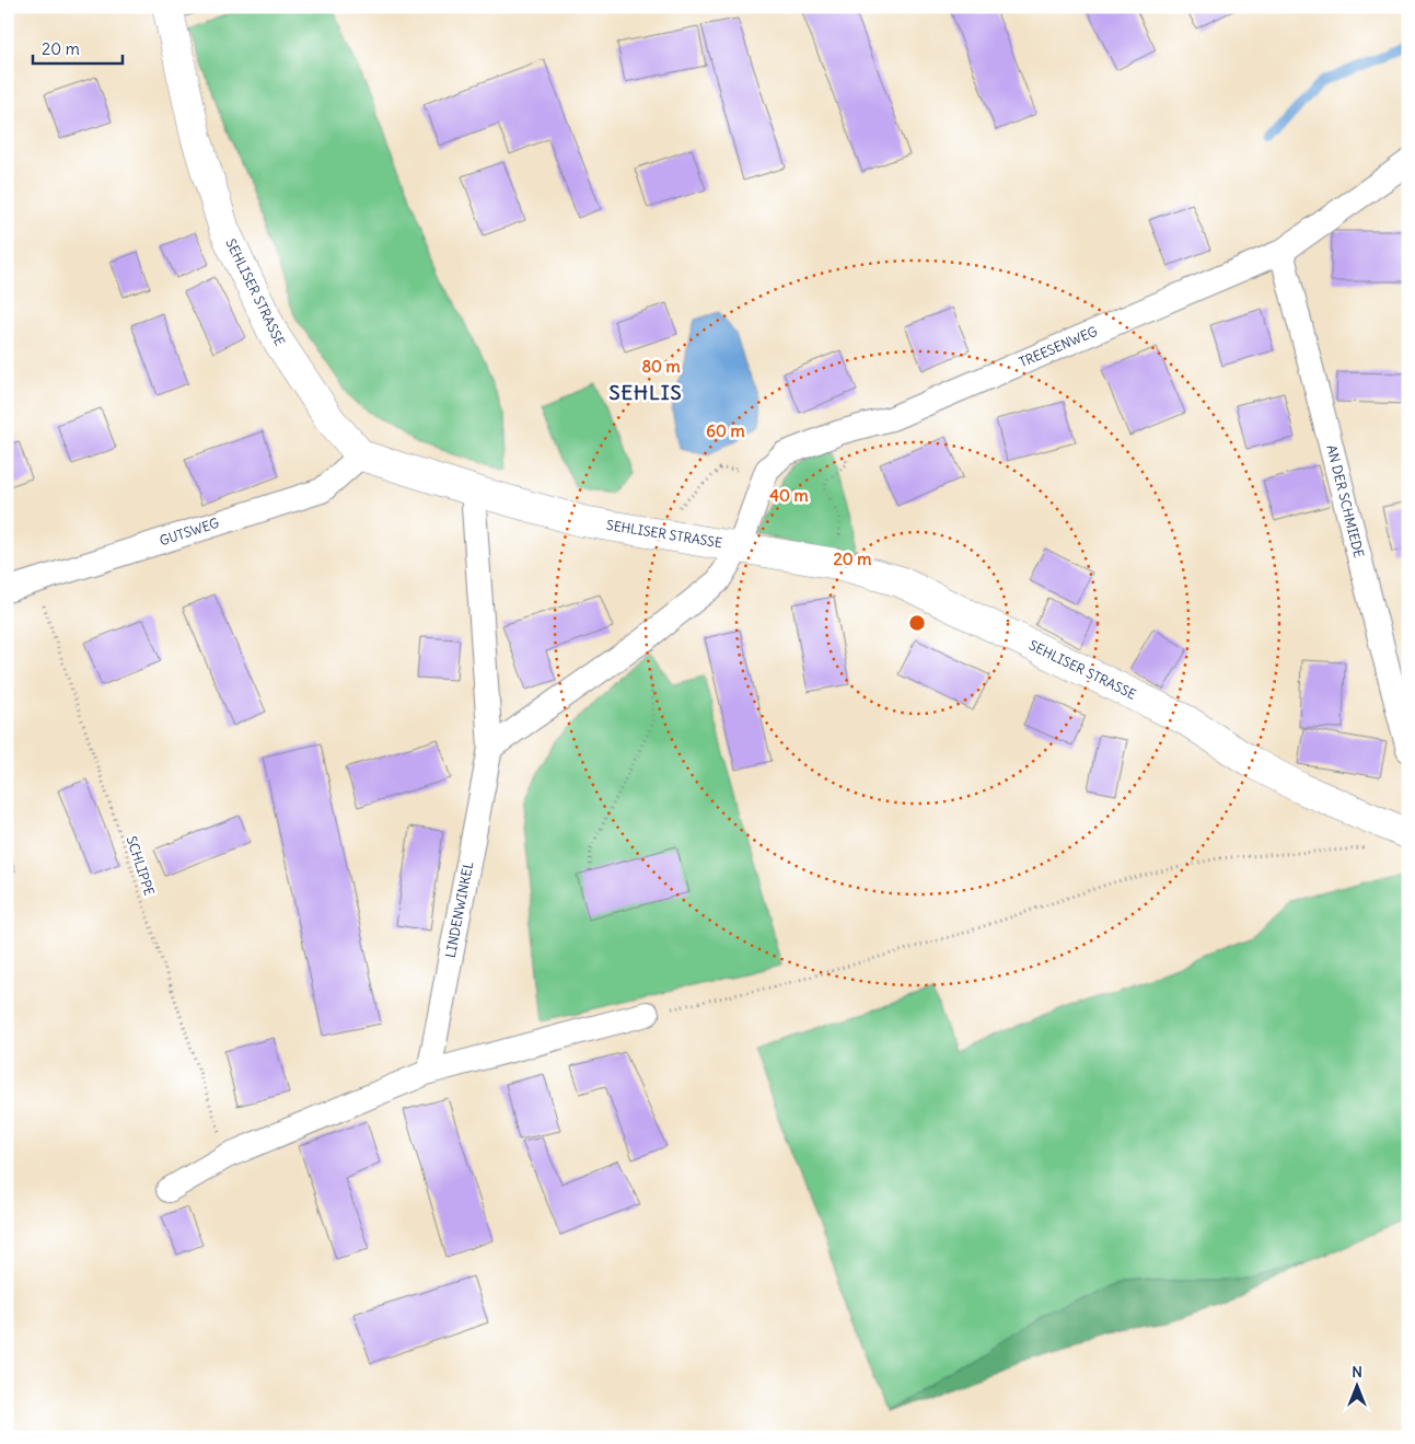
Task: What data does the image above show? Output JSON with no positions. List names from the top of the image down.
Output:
{
  "streets": {
    "street": [
      "SEHLISER STRASSE",
      "TREESENWEG",
      "AN DER SCHMIEDE",
      "GUTSWEG",
      "LINDENWINKEL"
    ],
    "path": ["SCHLIPPE"]
  },
  "crossings": [
    ["SEHLISER STRASSE", "TREESENWEG"],
    ["SEHLISER STRASSE", "GUTSWEG"],
    ["SEHLISER STRASSE", "LINDENWINKEL"],
    ["TREESENWEG", "AN DER SCHMIEDE"],
    ["GUTSWEG", "SCHLIPPE"]
  ],
  "districts": ["SEHLIS"],
  "scale_bar": "20 m",
  "north": "top",
  "rings": [
    "80 m",
    "60 m",
    "40 m",
    "20 m"
  ]
}
